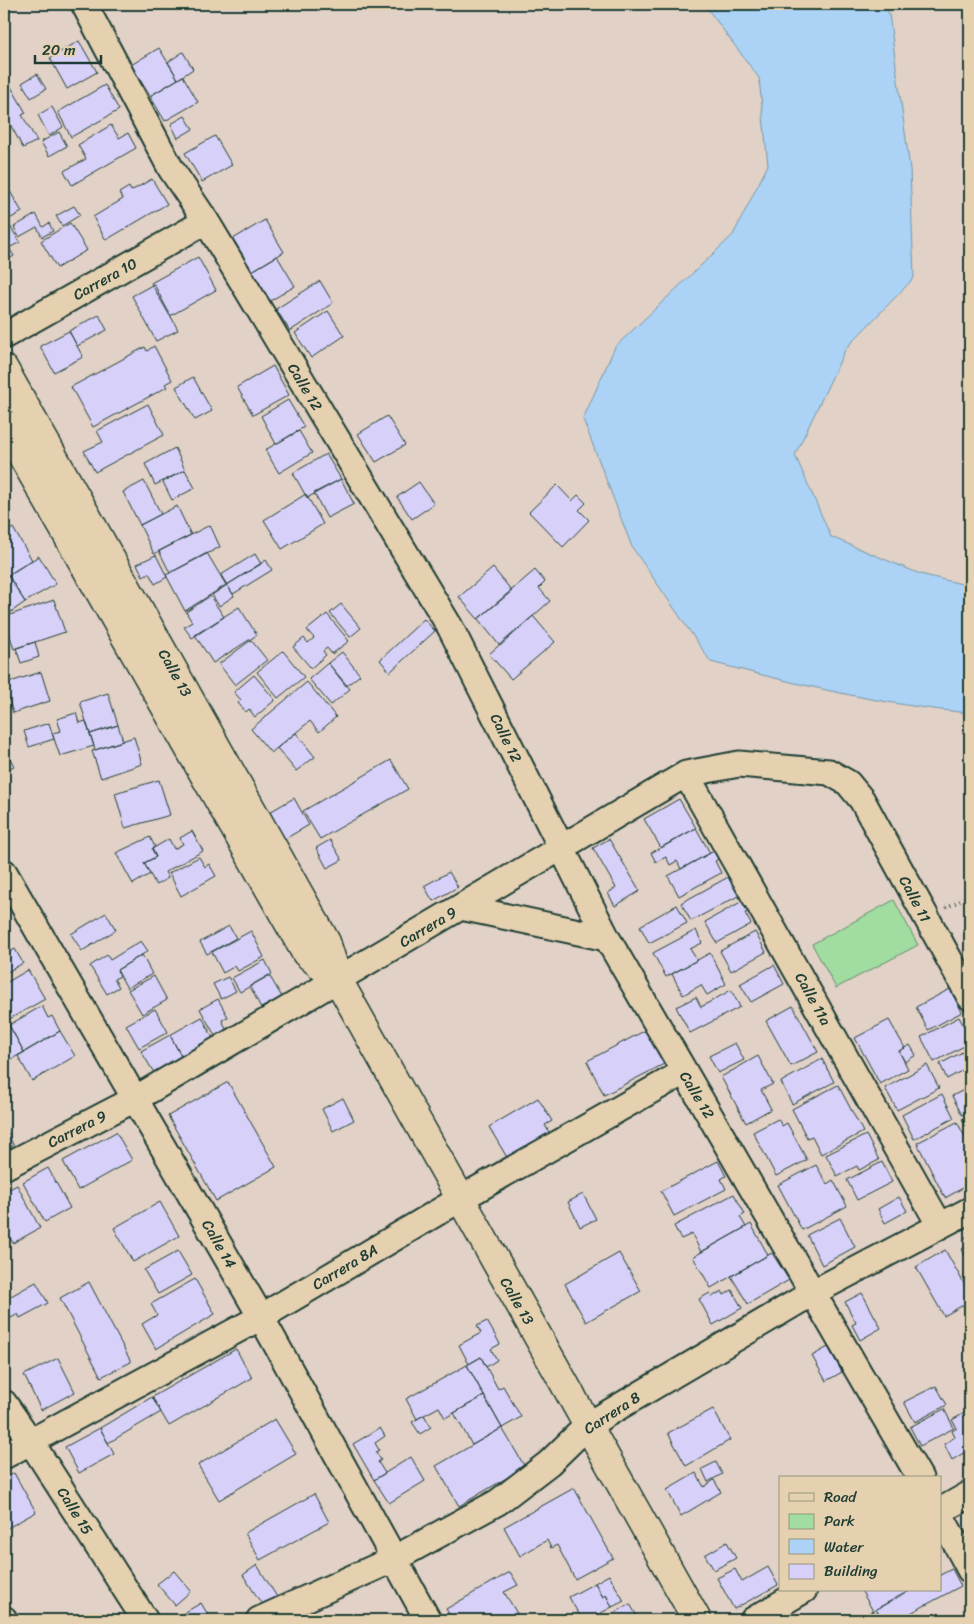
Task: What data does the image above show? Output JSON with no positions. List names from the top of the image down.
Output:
{
  "streets": {
    "highway": ["Calle 13"],
    "street": [
      "Carrera 10",
      "Calle 12",
      "Calle 11",
      "Carrera 9",
      "Calle 11a",
      "Calle 14",
      "Carrera 8A",
      "Carrera 8",
      "Calle 15"
    ]
  },
  "crossings": [
    ["Carrera 10", "Calle 12"],
    ["Calle 12", "Carrera 9"],
    ["Calle 12", "Carrera 8A"],
    ["Calle 12", "Carrera 8"],
    ["Calle 13", "Carrera 9"],
    ["Calle 13", "Carrera 8A"],
    ["Calle 13", "Carrera 8"],
    ["Calle 11", "Carrera 9"],
    ["Carrera 9", "Calle 11a"],
    ["Carrera 9", "Calle 14"],
    ["Calle 11a", "Carrera 8"],
    ["Calle 14", "Carrera 8A"],
    ["Calle 14", "Carrera 8"],
    ["Carrera 8A", "Calle 15"]
  ],
  "legend": [
    "Road",
    "Park",
    "Water",
    "Building"
  ],
  "scale_bar": "20 m"
}
